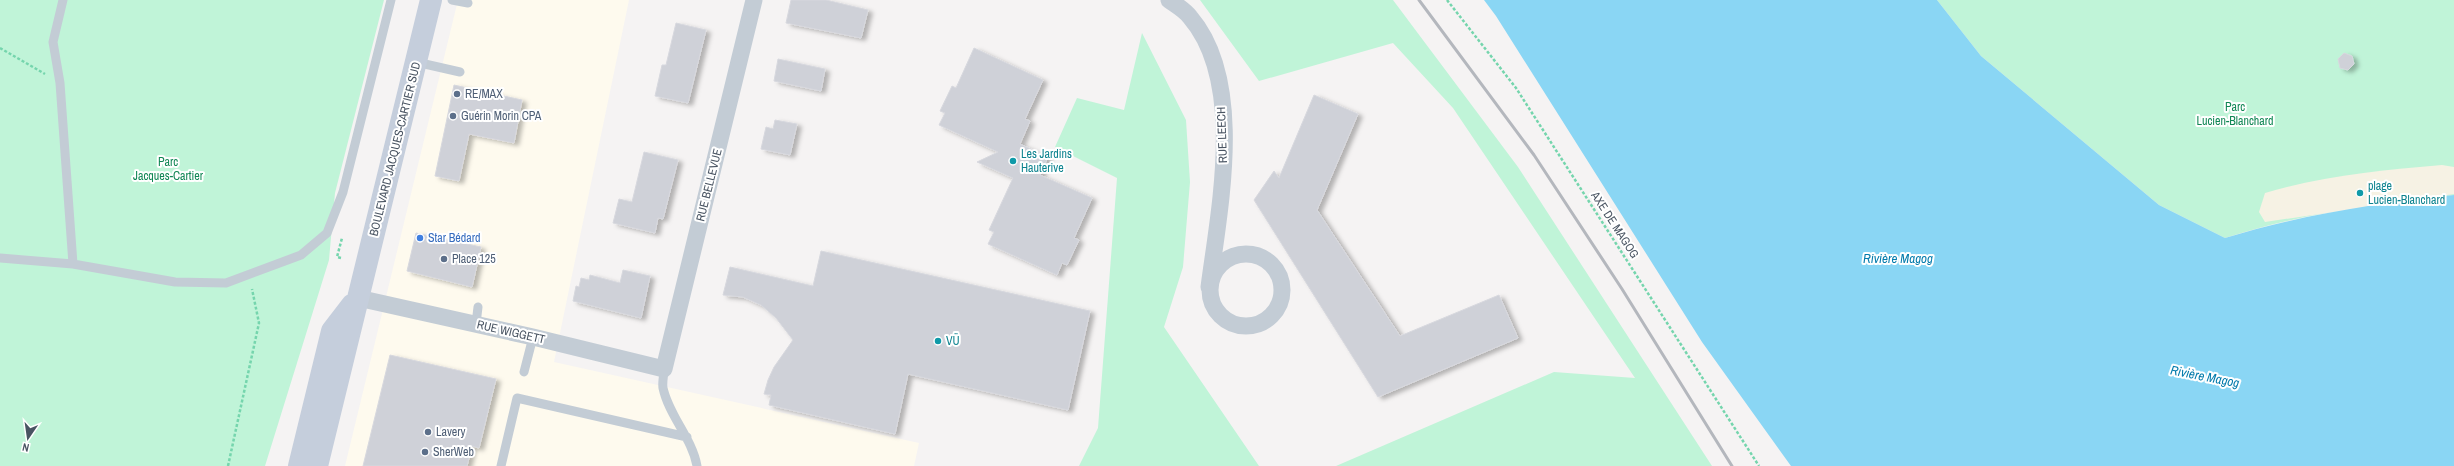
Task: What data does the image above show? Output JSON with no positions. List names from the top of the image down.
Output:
{
  "streets": {
    "main road": ["BOULEVARD JACQUES-CARTIER SUD"],
    "street": ["RUE LEECH", "RUE BELLEVUE", "RUE WIGGETT"],
    "path": ["AXE DE MAGOG"]
  },
  "crossings": [
    ["BOULEVARD JACQUES-CARTIER SUD", "RUE WIGGETT"],
    ["RUE BELLEVUE", "RUE WIGGETT"]
  ],
  "water": ["Rivière Magog"],
  "parks": ["Parc Lucien-Blanchard", "Parc Jacques-Cartier"],
  "places": [
    "RE/MAX",
    "Guérin Morin CPA",
    "Les Jardins Hauterive",
    "plage Lucien-Blanchard",
    "Star Bédard",
    "Place 125",
    "VÜ",
    "Lavery",
    "SherWeb"
  ],
  "north": "bottom"
}
